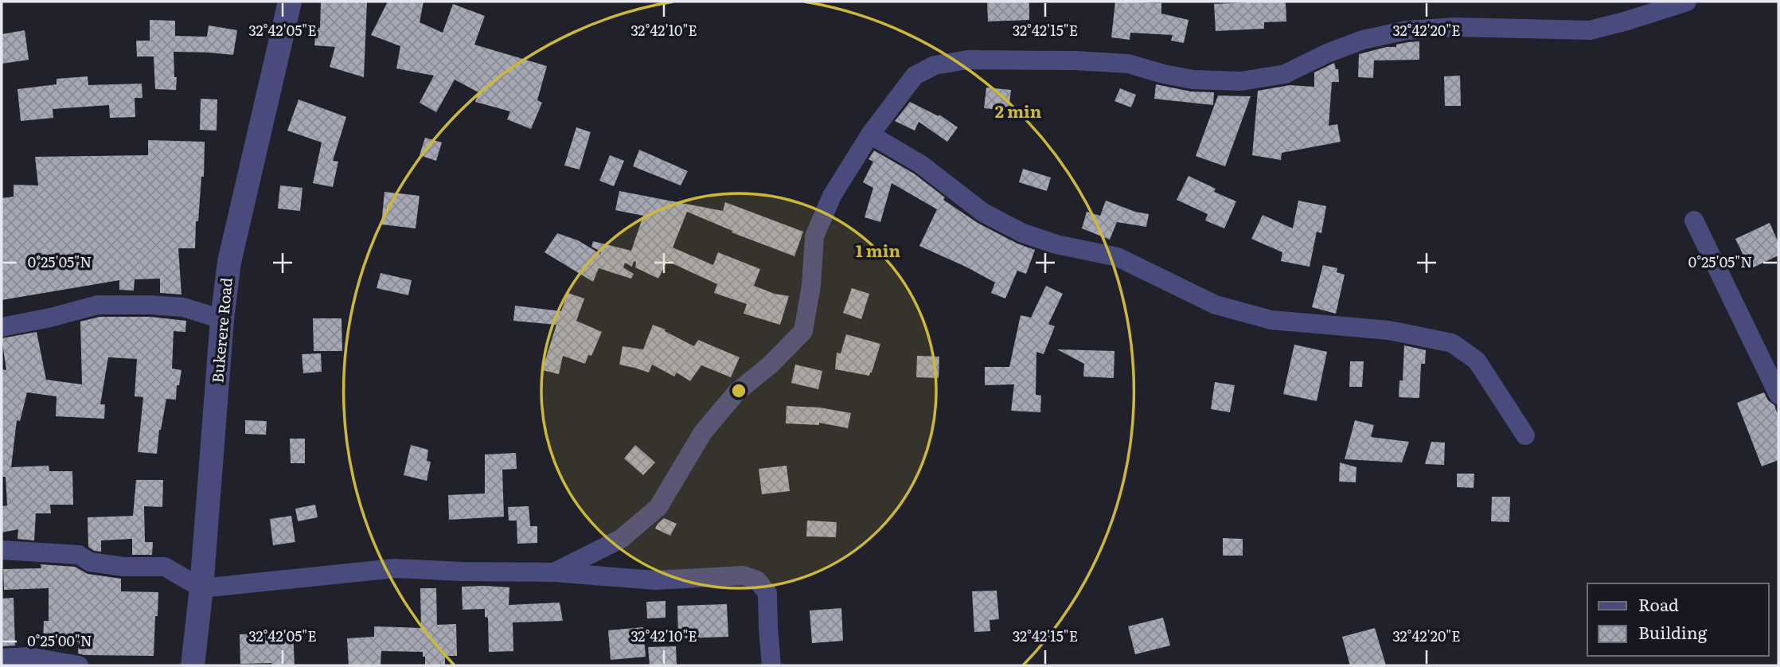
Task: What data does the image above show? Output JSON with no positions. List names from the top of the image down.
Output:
{
  "streets": {
    "street": ["Bukerere Road"]
  },
  "legend": ["Road", "Building"],
  "coordinates": [
    "32°42'05\"E",
    "32°42'10\"E",
    "32°42'15\"E",
    "32°42'20\"E",
    "0°25'05\"N",
    "0°25'00\"N"
  ],
  "rings": ["2 min", "1 min"]
}
